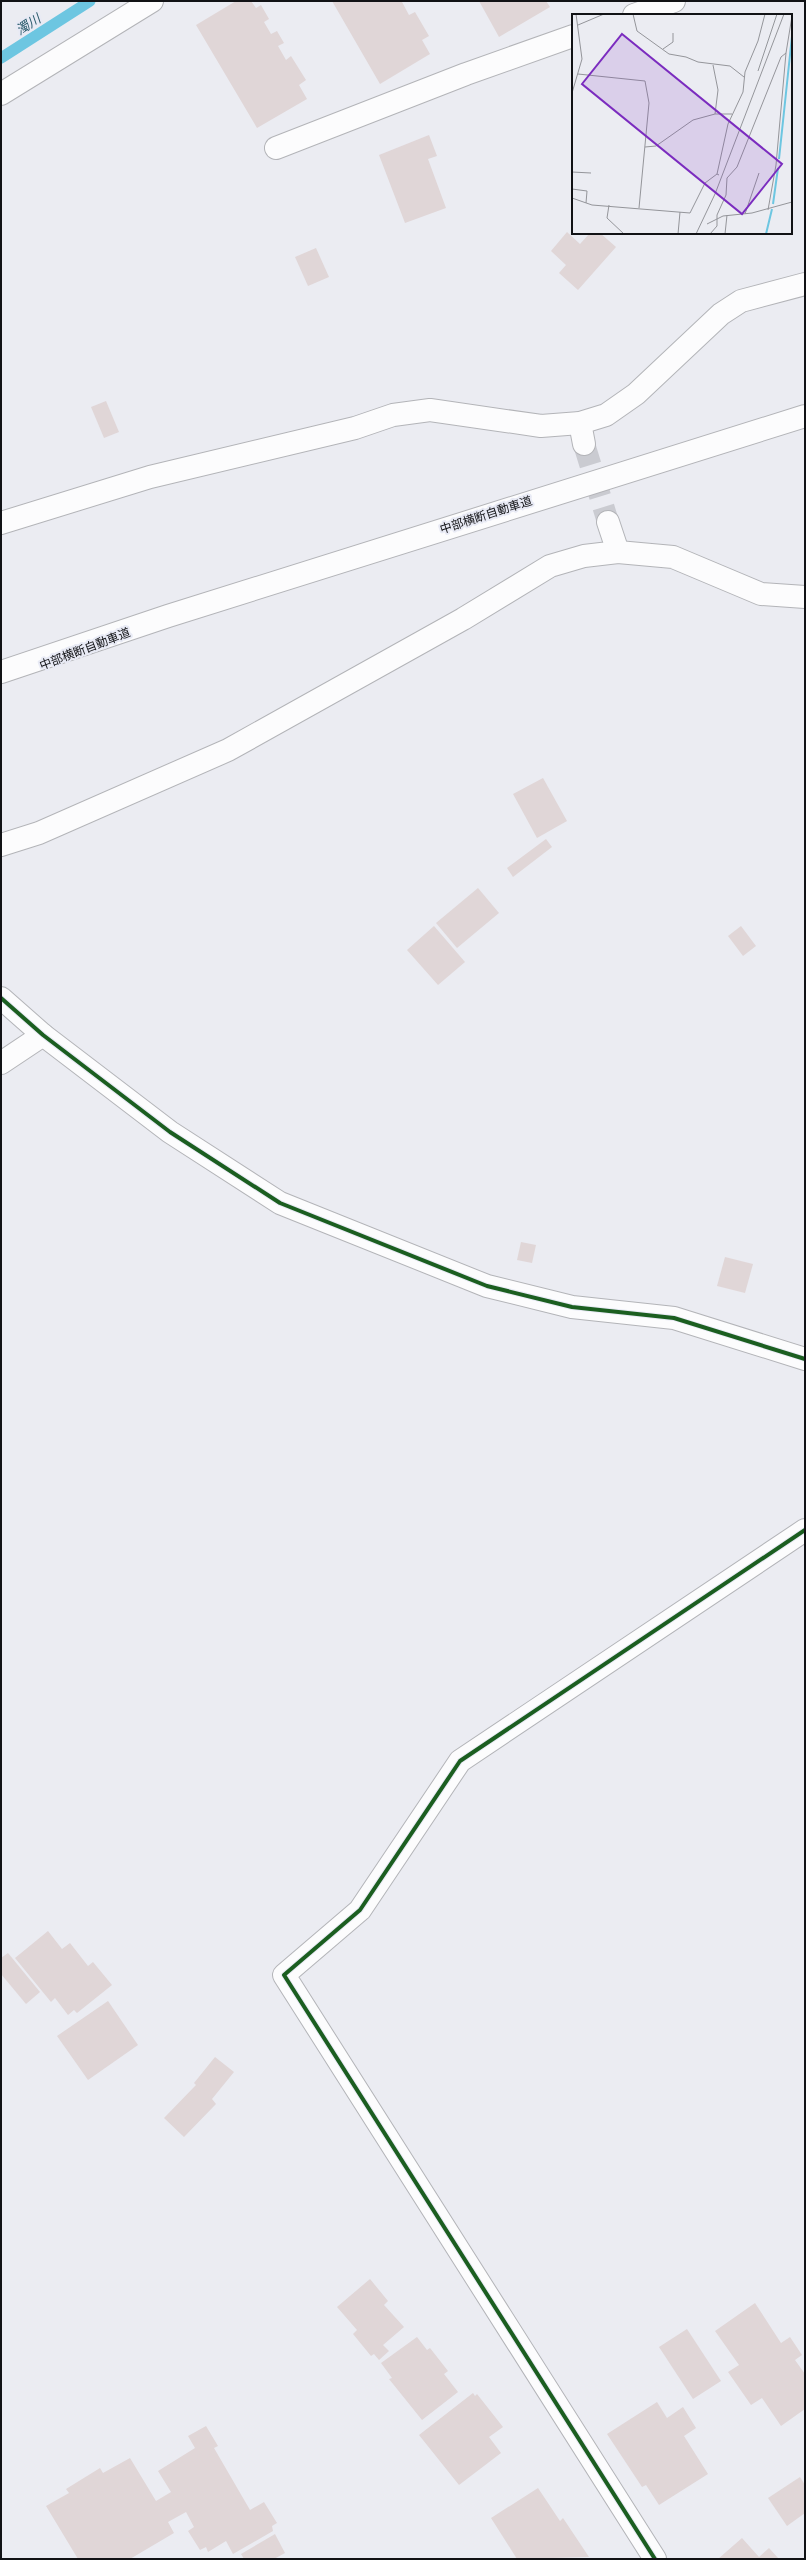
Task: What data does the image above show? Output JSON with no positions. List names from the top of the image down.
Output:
{
  "streets": {
    "main road": ["中部横断自動車道"]
  },
  "water": ["濁川"]
}
